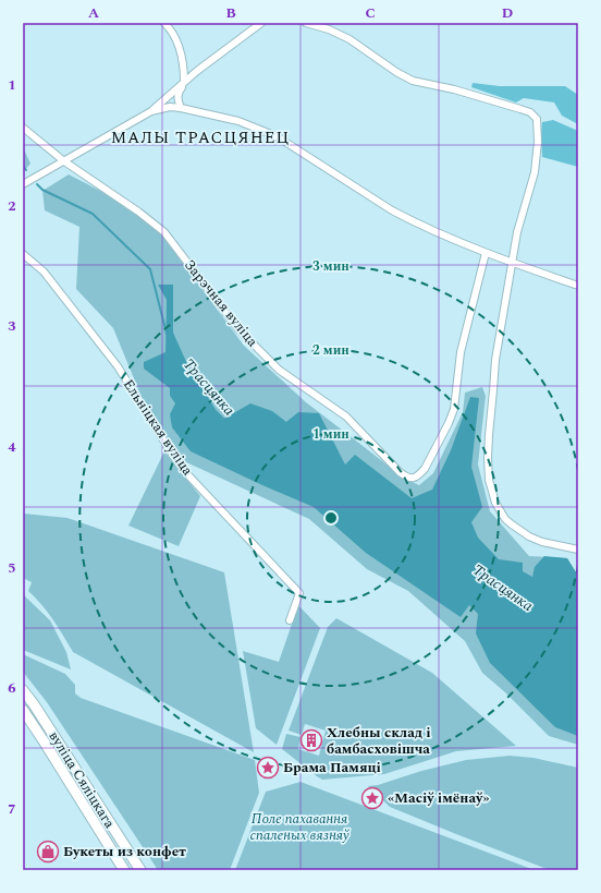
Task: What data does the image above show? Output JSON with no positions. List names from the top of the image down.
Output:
{
  "streets": {
    "main road": ["вуліца Сяліцкага"],
    "street": ["Зарэчная вуліца", "Ельніцкая вуліца"]
  },
  "districts": ["МАЛЫ ТРАСЦЯНЕЦ"],
  "water": ["Трасцянка"],
  "parks": ["Поле пахавання спаленых вязняў"],
  "places": {
    "building": ["Хлебны склад і бамбасховішча"],
    "place": ["Брама Памяці", "«Масіў імёнаў»"],
    "shop": ["Букеты из конфет"]
  },
  "grid": {
    "columns": [
      "A",
      "B",
      "C",
      "D"
    ],
    "rows": [
      "1",
      "2",
      "3",
      "4",
      "5",
      "6",
      "7"
    ]
  },
  "rings": ["3 мин", "2 мин", "1 мин"]
}
